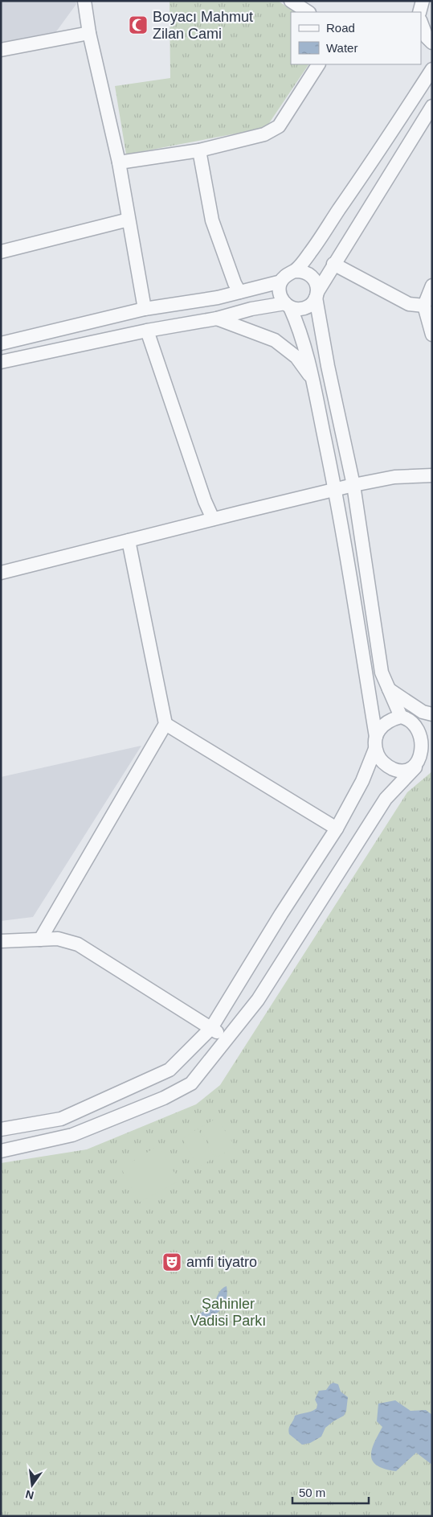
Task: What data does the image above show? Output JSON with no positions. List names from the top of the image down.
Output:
{
  "parks": ["Şahinler Vadisi Parkı"],
  "places": {
    "mosque": ["Boyacı Mahmut Zilan Cami"],
    "theatre": ["amfi tiyatro"]
  },
  "legend": ["Road", "Water"],
  "scale_bar": "50 m",
  "north": "bottom"
}
